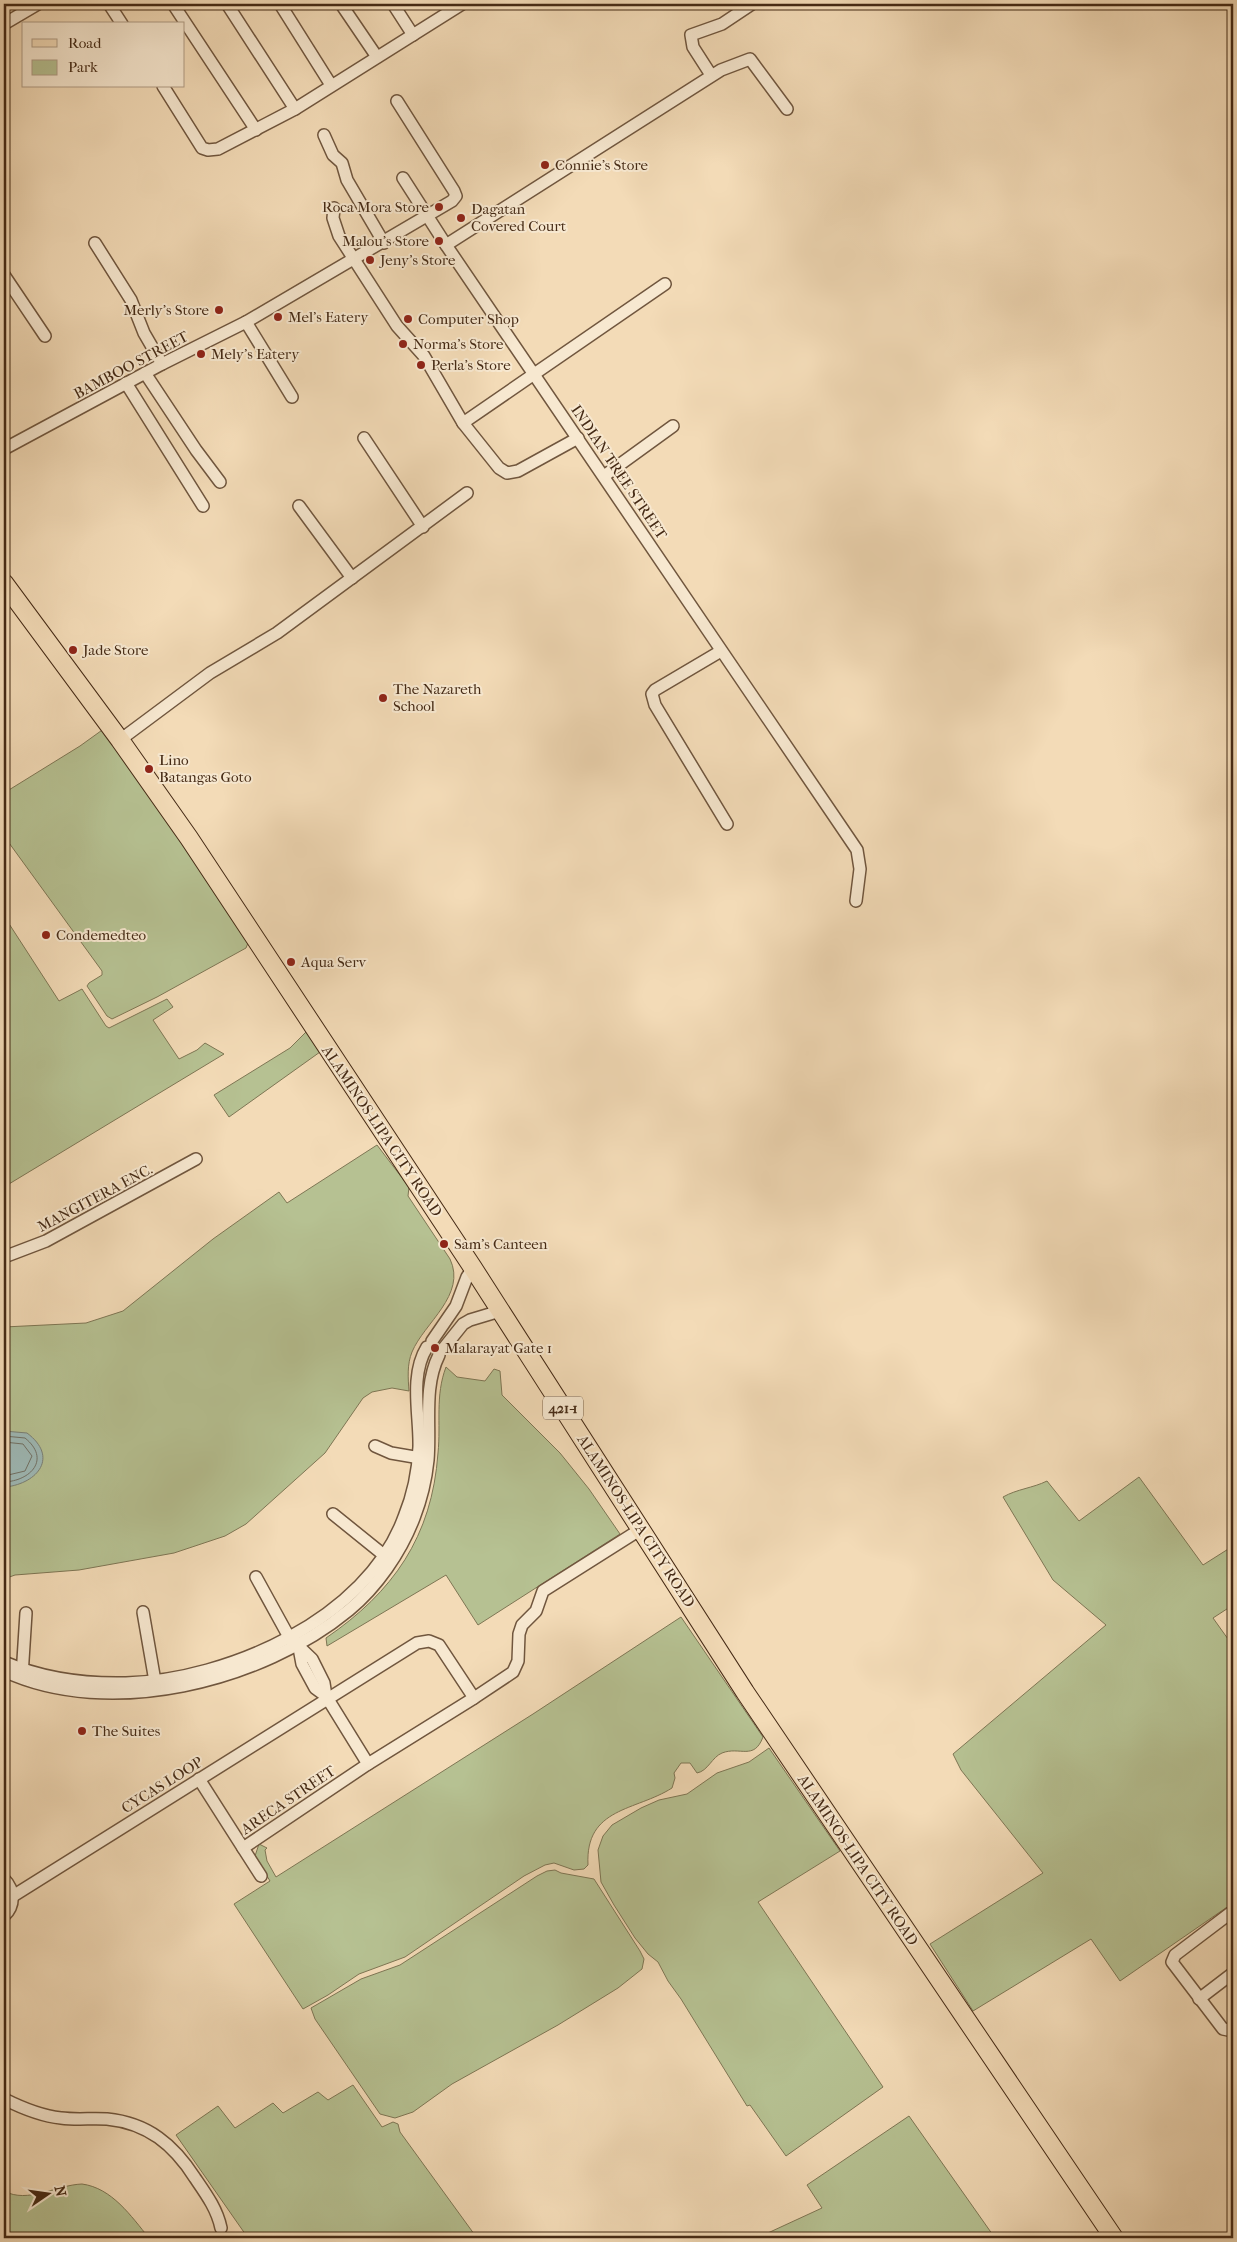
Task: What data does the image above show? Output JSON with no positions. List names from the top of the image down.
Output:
{
  "streets": {
    "main road": ["ALAMINOS-LIPA CITY ROAD", "421-1"],
    "street": [
      "BAMBOO STREET",
      "INDIAN TREE STREET",
      "MANGITERA ENC.",
      "CYCAS LOOP",
      "ARECA STREET"
    ]
  },
  "crossings": [
    ["BAMBOO STREET", "INDIAN TREE STREET"],
    ["ALAMINOS-LIPA CITY ROAD", "ARECA STREET"],
    ["CYCAS LOOP", "ARECA STREET"]
  ],
  "places": [
    "Connie's Store",
    "Roca Mora Store",
    "Dagatan Covered Court",
    "Malou's Store",
    "Jeny's Store",
    "Merly's Store",
    "Mel's Eatery",
    "Computer Shop",
    "Norma's Store",
    "Mely's Eatery",
    "Perla's Store",
    "Jade Store",
    "The Nazareth School",
    "Lino Batangas Goto",
    "Condemedteo",
    "Aqua Serv",
    "Sam's Canteen",
    "Malarayat Gate 1",
    "The Suites"
  ],
  "legend": ["Road", "Park"],
  "north": "right"
}
